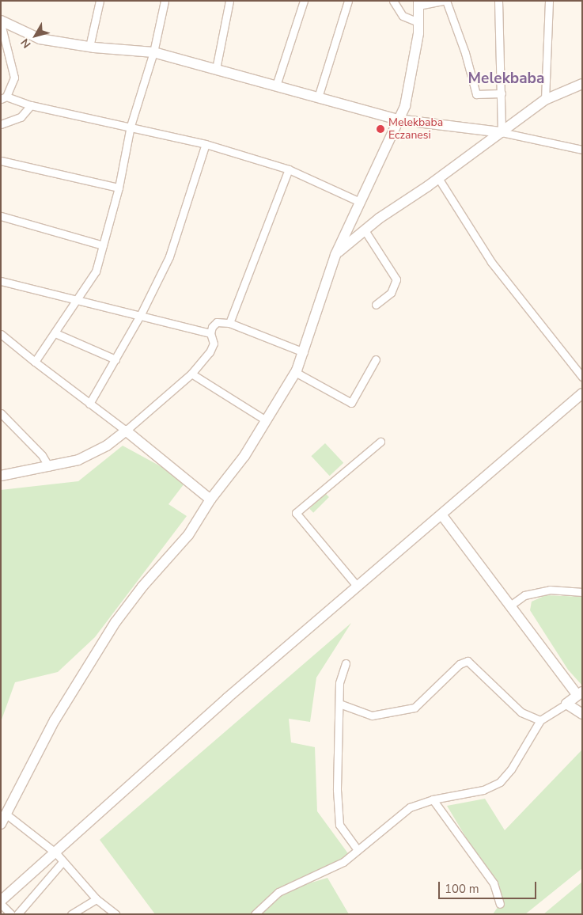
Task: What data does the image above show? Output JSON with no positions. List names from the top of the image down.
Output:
{
  "districts": ["Melekbaba"],
  "places": ["Melekbaba Eczanesi"],
  "scale_bar": "100 m",
  "north": "bottom left"
}
